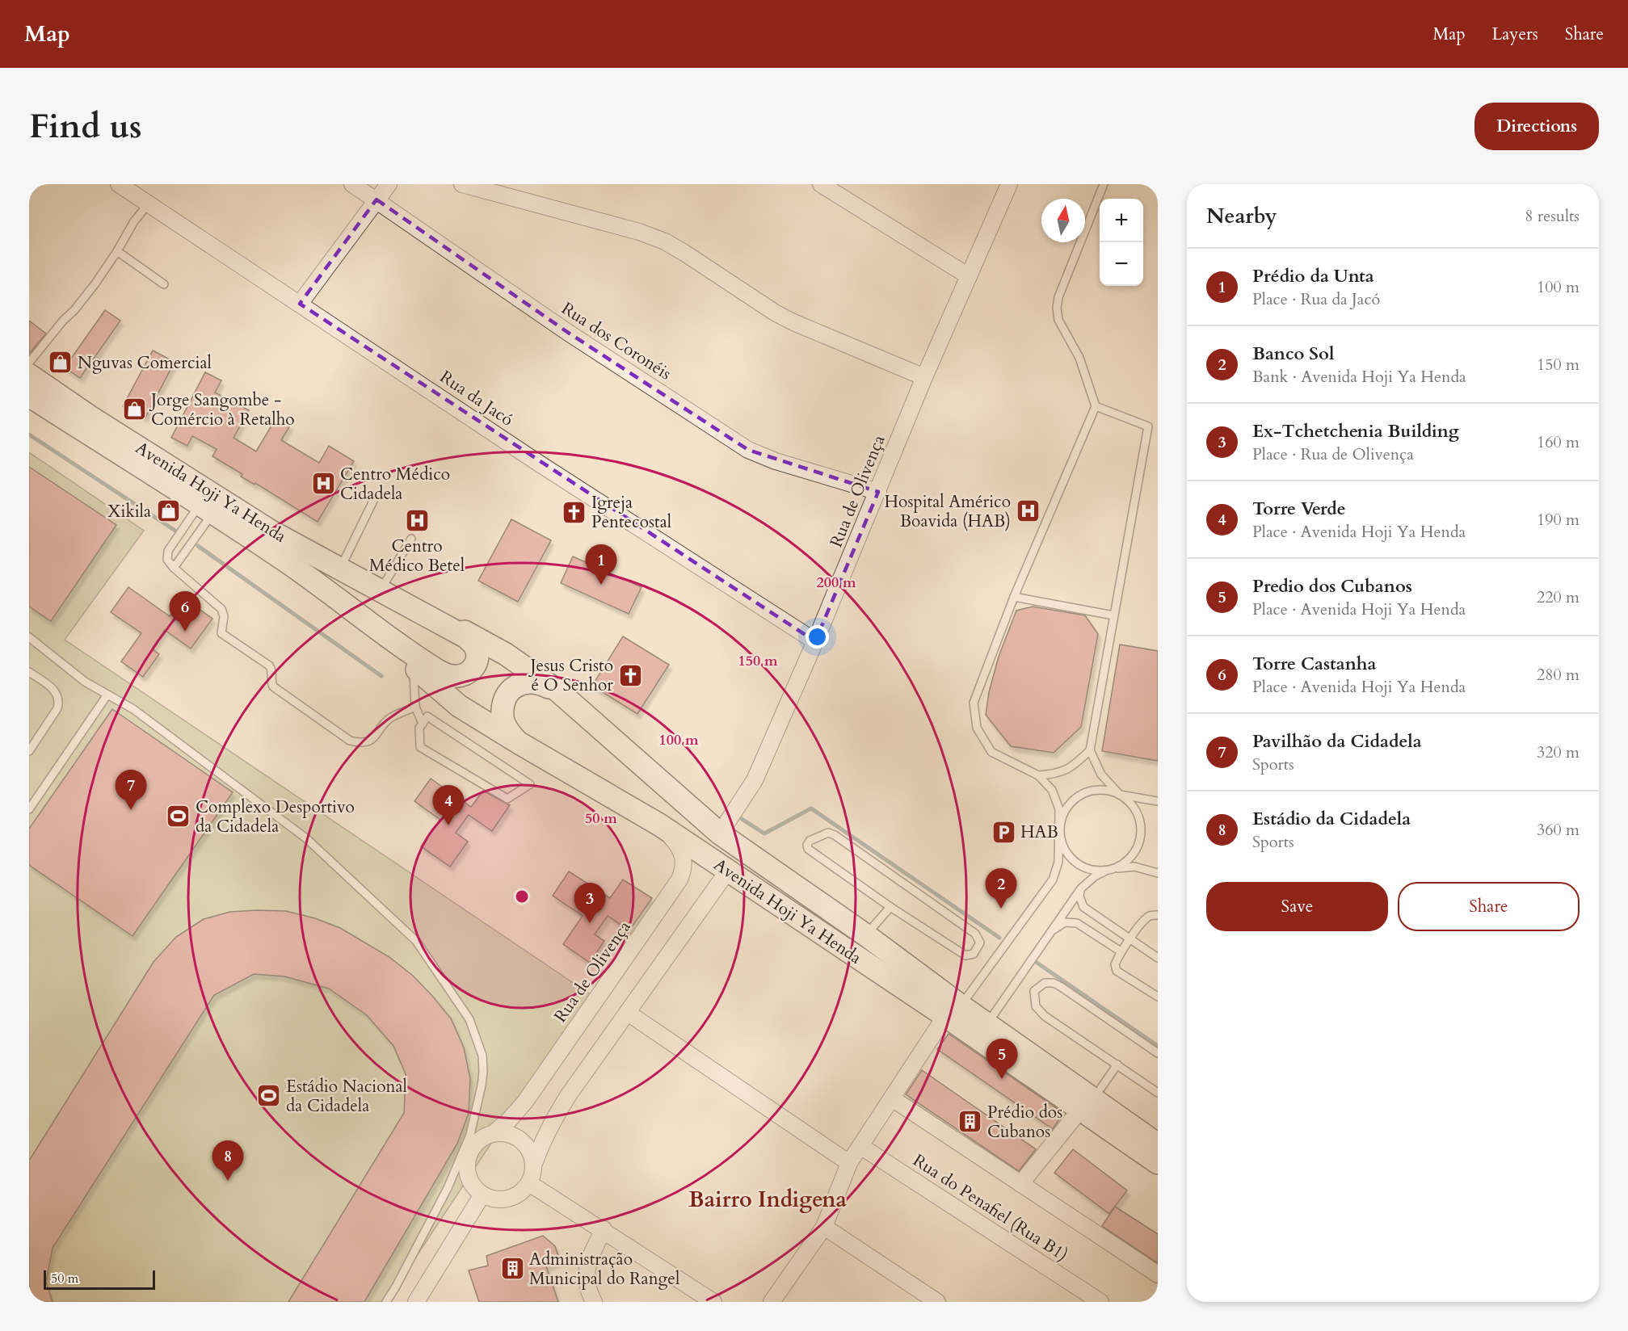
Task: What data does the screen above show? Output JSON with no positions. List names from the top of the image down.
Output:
{
  "streets": {
    "main road": ["Avenida Hoji Ya Henda"],
    "street": [
      "Rua dos Coronéis",
      "Rua da Jacó",
      "Rua de Olivença",
      "Rua do Penafiel (Rua B1)"
    ]
  },
  "crossings": [
    ["Rua dos Coronéis", "Rua de Olivença"],
    ["Rua da Jacó", "Rua de Olivença"],
    ["Rua de Olivença", "Avenida Hoji Ya Henda"]
  ],
  "districts": ["Bairro Indigena"],
  "places": {
    "shop": ["Nguvas Comercial", "Jorge Sangombe - Comércio à Retalho", "Xikila"],
    "hospital": ["Centro Médico Cidadela", "Hospital Américo Boavida (HAB)", "Centro Médico Betel"],
    "church": ["Igreja Pentecostal", "Jesus Cristo é O Senhor"],
    "sports": ["Complexo Desportivo da Cidadela", "Estádio Nacional da Cidadela"],
    "parking": ["HAB"],
    "building": ["Prédio dos Cubanos", "Administração Municipal do Rangel"]
  },
  "scale_bar": "50 m",
  "north": "top",
  "page": {
    "header": "Map",
    "nav": ["Map", "Layers", "Share"],
    "buttons": [
      "Directions",
      ["Save", "Share"]
    ],
    "title": "Find us",
    "heading": ["Nearby", "8 results"],
    "map_buttons": ["+", "−"],
    "list": [
      {
        "mark": "1",
        "name": "Prédio da Unta",
        "note": "Place · Rua da Jacó",
        "value": "100 m"
      },
      {
        "mark": "2",
        "name": "Banco Sol",
        "note": "Bank · Avenida Hoji Ya Henda",
        "value": "150 m"
      },
      {
        "mark": "3",
        "name": "Ex-Tchetchenia Building",
        "note": "Place · Rua de Olivença",
        "value": "160 m"
      },
      {
        "mark": "4",
        "name": "Torre Verde",
        "note": "Place · Avenida Hoji Ya Henda",
        "value": "190 m"
      },
      {
        "mark": "5",
        "name": "Predio dos Cubanos",
        "note": "Place · Avenida Hoji Ya Henda",
        "value": "220 m"
      },
      {
        "mark": "6",
        "name": "Torre Castanha",
        "note": "Place · Avenida Hoji Ya Henda",
        "value": "280 m"
      },
      {
        "mark": "7",
        "name": "Pavilhão da Cidadela",
        "note": "Sports",
        "value": "320 m"
      },
      {
        "mark": "8",
        "name": "Estádio da Cidadela",
        "note": "Sports",
        "value": "360 m"
      }
    ],
    "pins": [
      "1",
      "6",
      "7",
      "4",
      "2",
      "3",
      "5",
      "8"
    ],
    "scale": "50 m"
  },
  "rings": [
    "200 m",
    "150 m",
    "100 m",
    "50 m"
  ]
}
